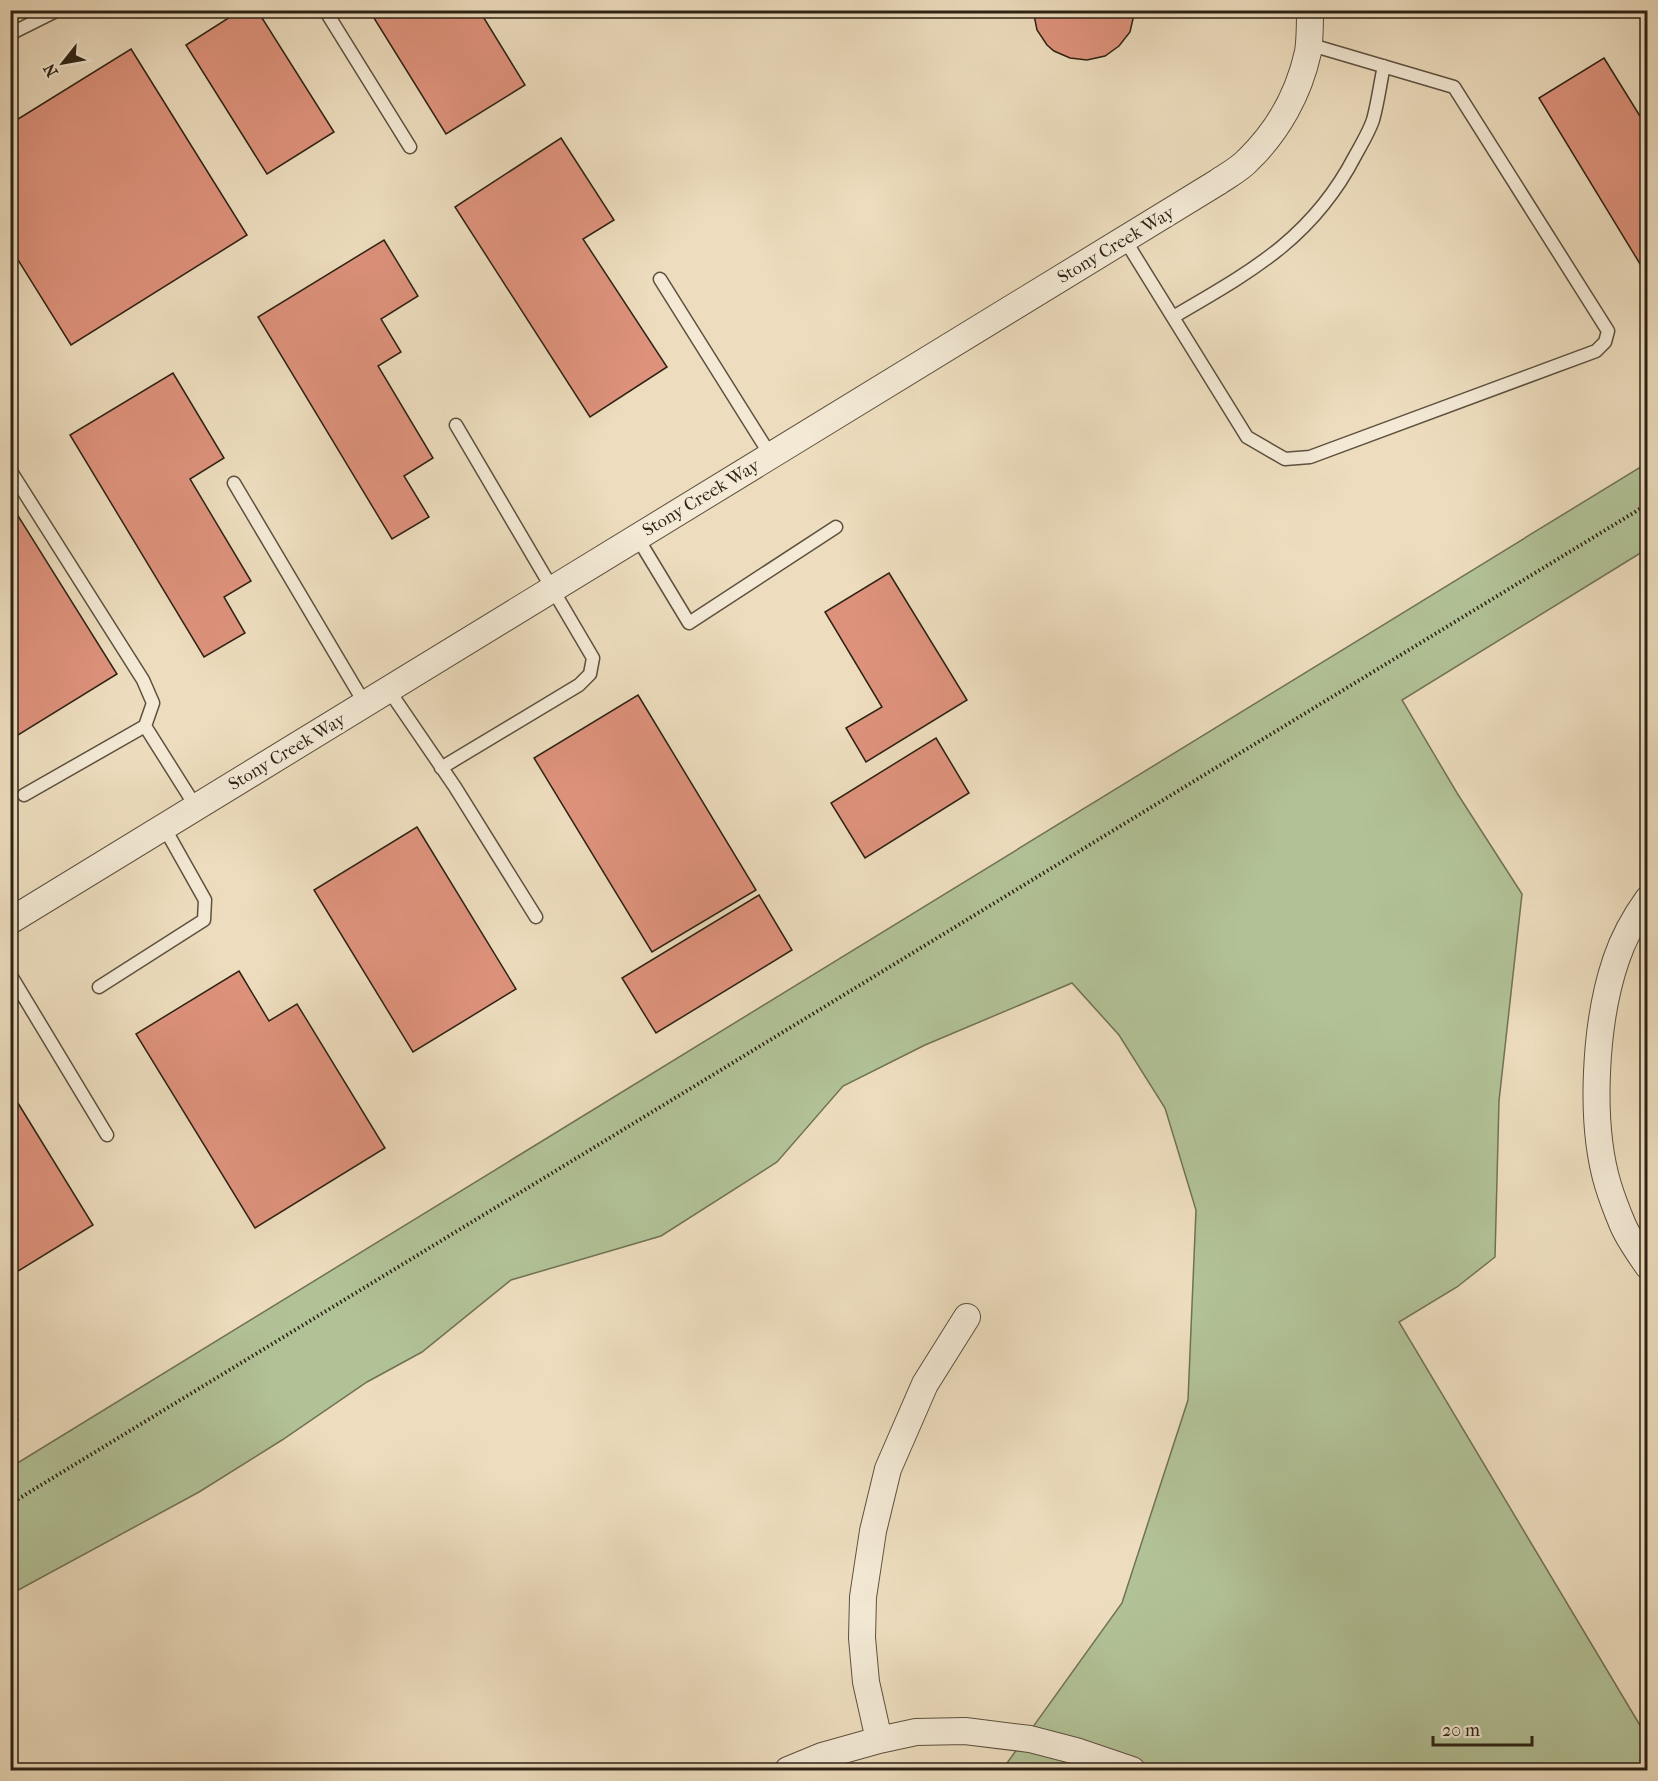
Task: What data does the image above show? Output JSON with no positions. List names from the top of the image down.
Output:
{
  "streets": {
    "street": ["Stony Creek Way"]
  },
  "scale_bar": "20 m",
  "north": "bottom left"
}
